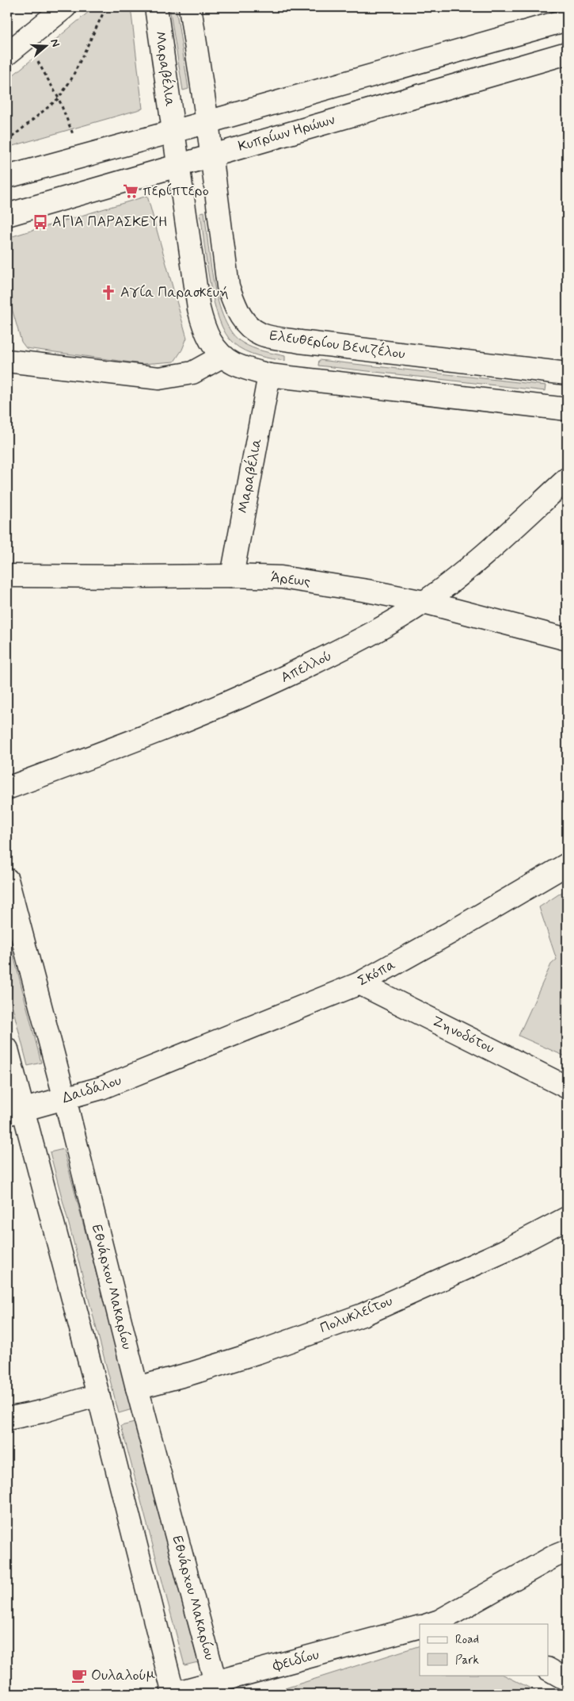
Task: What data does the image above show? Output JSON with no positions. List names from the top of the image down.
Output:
{
  "streets": {
    "street": [
      "Μαραβέλια",
      "Κυπρίων Ηρώων",
      "Ελευθερίου Βενιζέλου",
      "Άρεως",
      "Απελλού",
      "Σκόπα",
      "Ζηνοδότου",
      "Δαιδάλου",
      "Εθνάρχου Μακαρίου",
      "Πολυκλείτου",
      "Φειδίου"
    ]
  },
  "crossings": [
    ["Μαραβέλια", "Άρεως"],
    ["Κυπρίων Ηρώων", "Ελευθερίου Βενιζέλου"],
    ["Άρεως", "Απελλού"],
    ["Σκόπα", "Ζηνοδότου"],
    ["Σκόπα", "Δαιδάλου"],
    ["Δαιδάλου", "Εθνάρχου Μακαρίου"],
    ["Εθνάρχου Μακαρίου", "Πολυκλείτου"],
    ["Εθνάρχου Μακαρίου", "Φειδίου"]
  ],
  "places": {
    "supermarket": ["περίπτερο"],
    "bus stop": ["ΑΓΙΑ ΠΑΡΑΣΚΕΥΗ"],
    "church": ["Αγία Παρασκευή"],
    "cafe": ["Ουλαλούμ"]
  },
  "legend": ["Road", "Park"],
  "north": "right"
}
